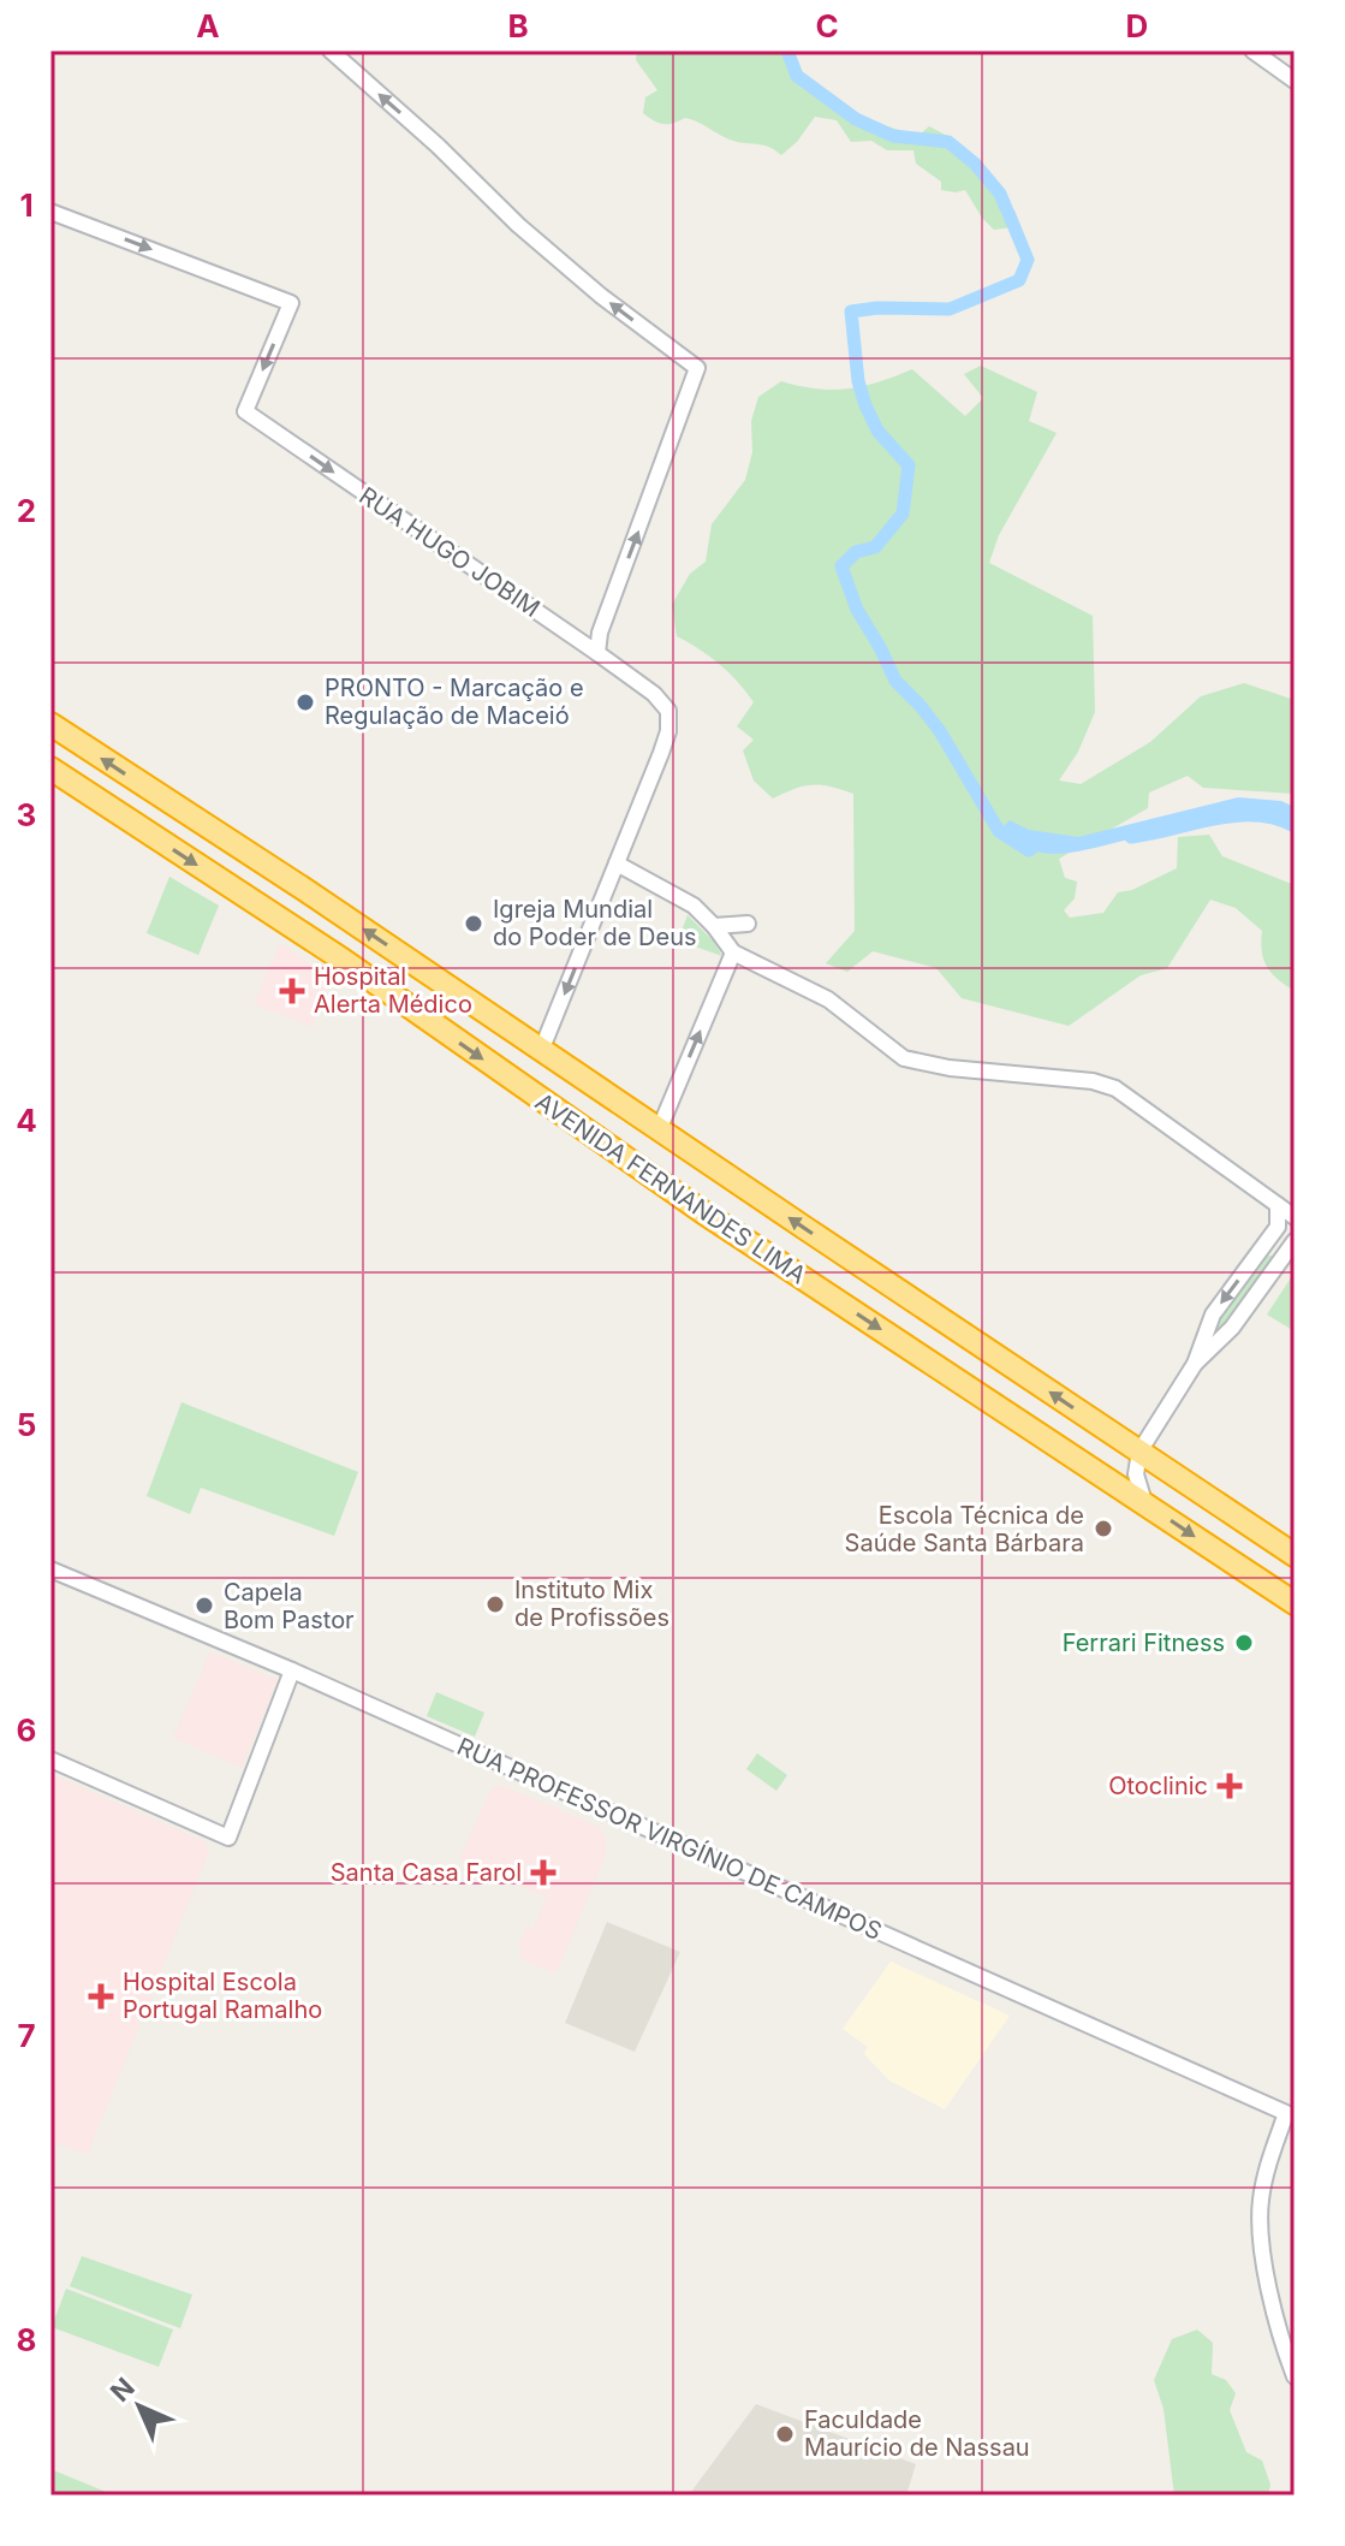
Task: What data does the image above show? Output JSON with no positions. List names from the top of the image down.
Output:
{
  "streets": {
    "highway": ["AVENIDA FERNANDES LIMA"],
    "street": ["RUA HUGO JOBIM", "RUA PROFESSOR VIRGÍNIO DE CAMPOS"]
  },
  "one_way": ["RUA HUGO JOBIM"],
  "places": {
    "other": [
      "PRONTO - Marcação e Regulação de Maceió",
      "Igreja Mundial do Poder de Deus",
      "Escola Técnica de Saúde Santa Bárbara",
      "Instituto Mix de Profissões",
      "Capela Bom Pastor",
      "Ferrari Fitness",
      "Faculdade Maurício de Nassau"
    ],
    "health": [
      "Hospital Alerta Médico",
      "Otoclinic",
      "Santa Casa Farol",
      "Hospital Escola Portugal Ramalho"
    ]
  },
  "north": "top left",
  "grid": {
    "columns": [
      "A",
      "B",
      "C",
      "D"
    ],
    "rows": [
      "1",
      "2",
      "3",
      "4",
      "5",
      "6",
      "7",
      "8"
    ]
  }
}
